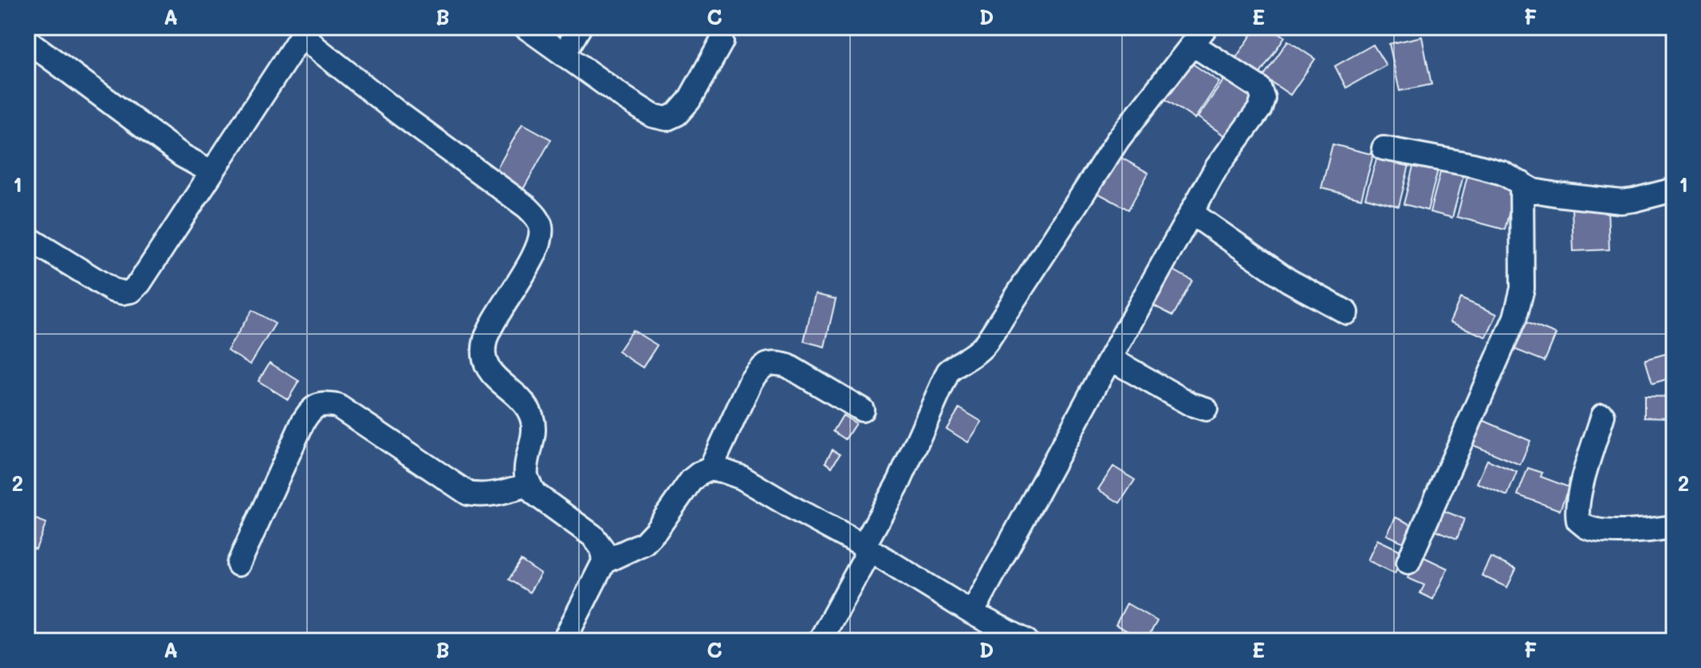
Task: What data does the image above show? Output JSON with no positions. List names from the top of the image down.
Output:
{
  "grid": {
    "columns": [
      "A",
      "B",
      "C",
      "D",
      "E",
      "F"
    ],
    "rows": ["1", "2"]
  }
}
